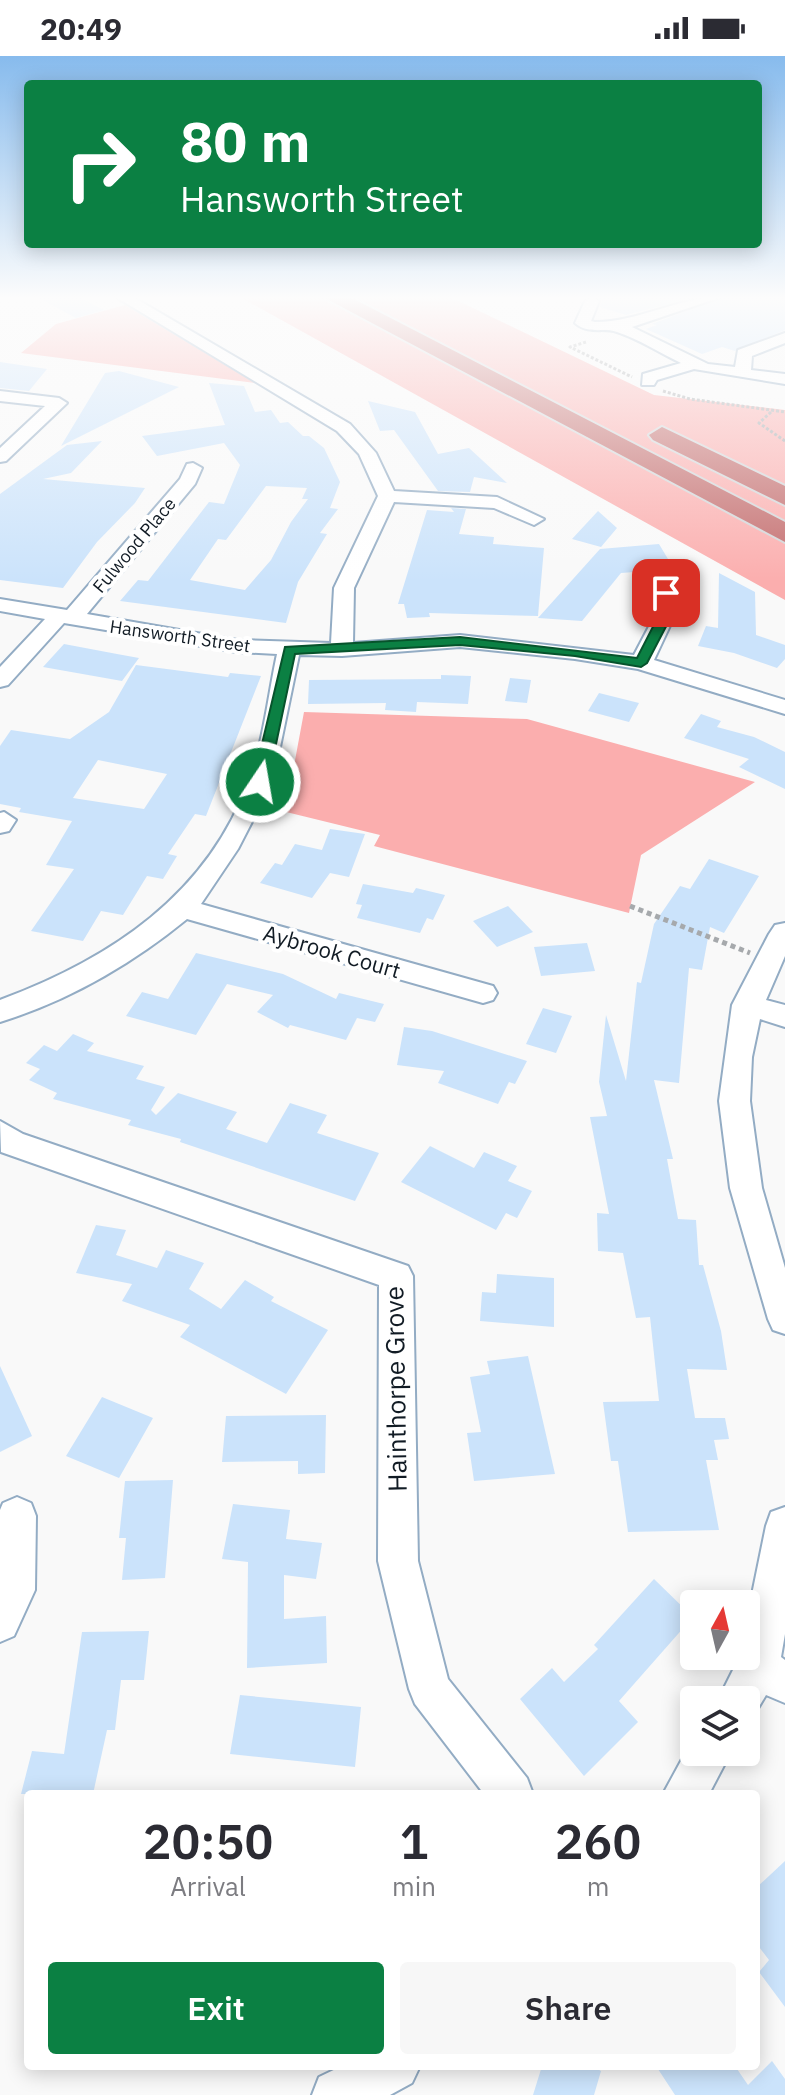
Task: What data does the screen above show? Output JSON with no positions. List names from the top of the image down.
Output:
{
  "streets": {
    "street": [
      "Fulwood Place",
      "Hansworth Street",
      "Aybrook Court",
      "Hainthorpe Grove"
    ]
  },
  "crossings": [
    ["Fulwood Place", "Hansworth Street"]
  ],
  "north": "top",
  "page": {
    "status": "20:49",
    "turn": ["80 m", "Hansworth Street"],
    "eta": [
      "20:50",
      "Arrival",
      "1",
      "min",
      "260",
      "m"
    ],
    "buttons": ["Exit", "Share"]
  }
}
